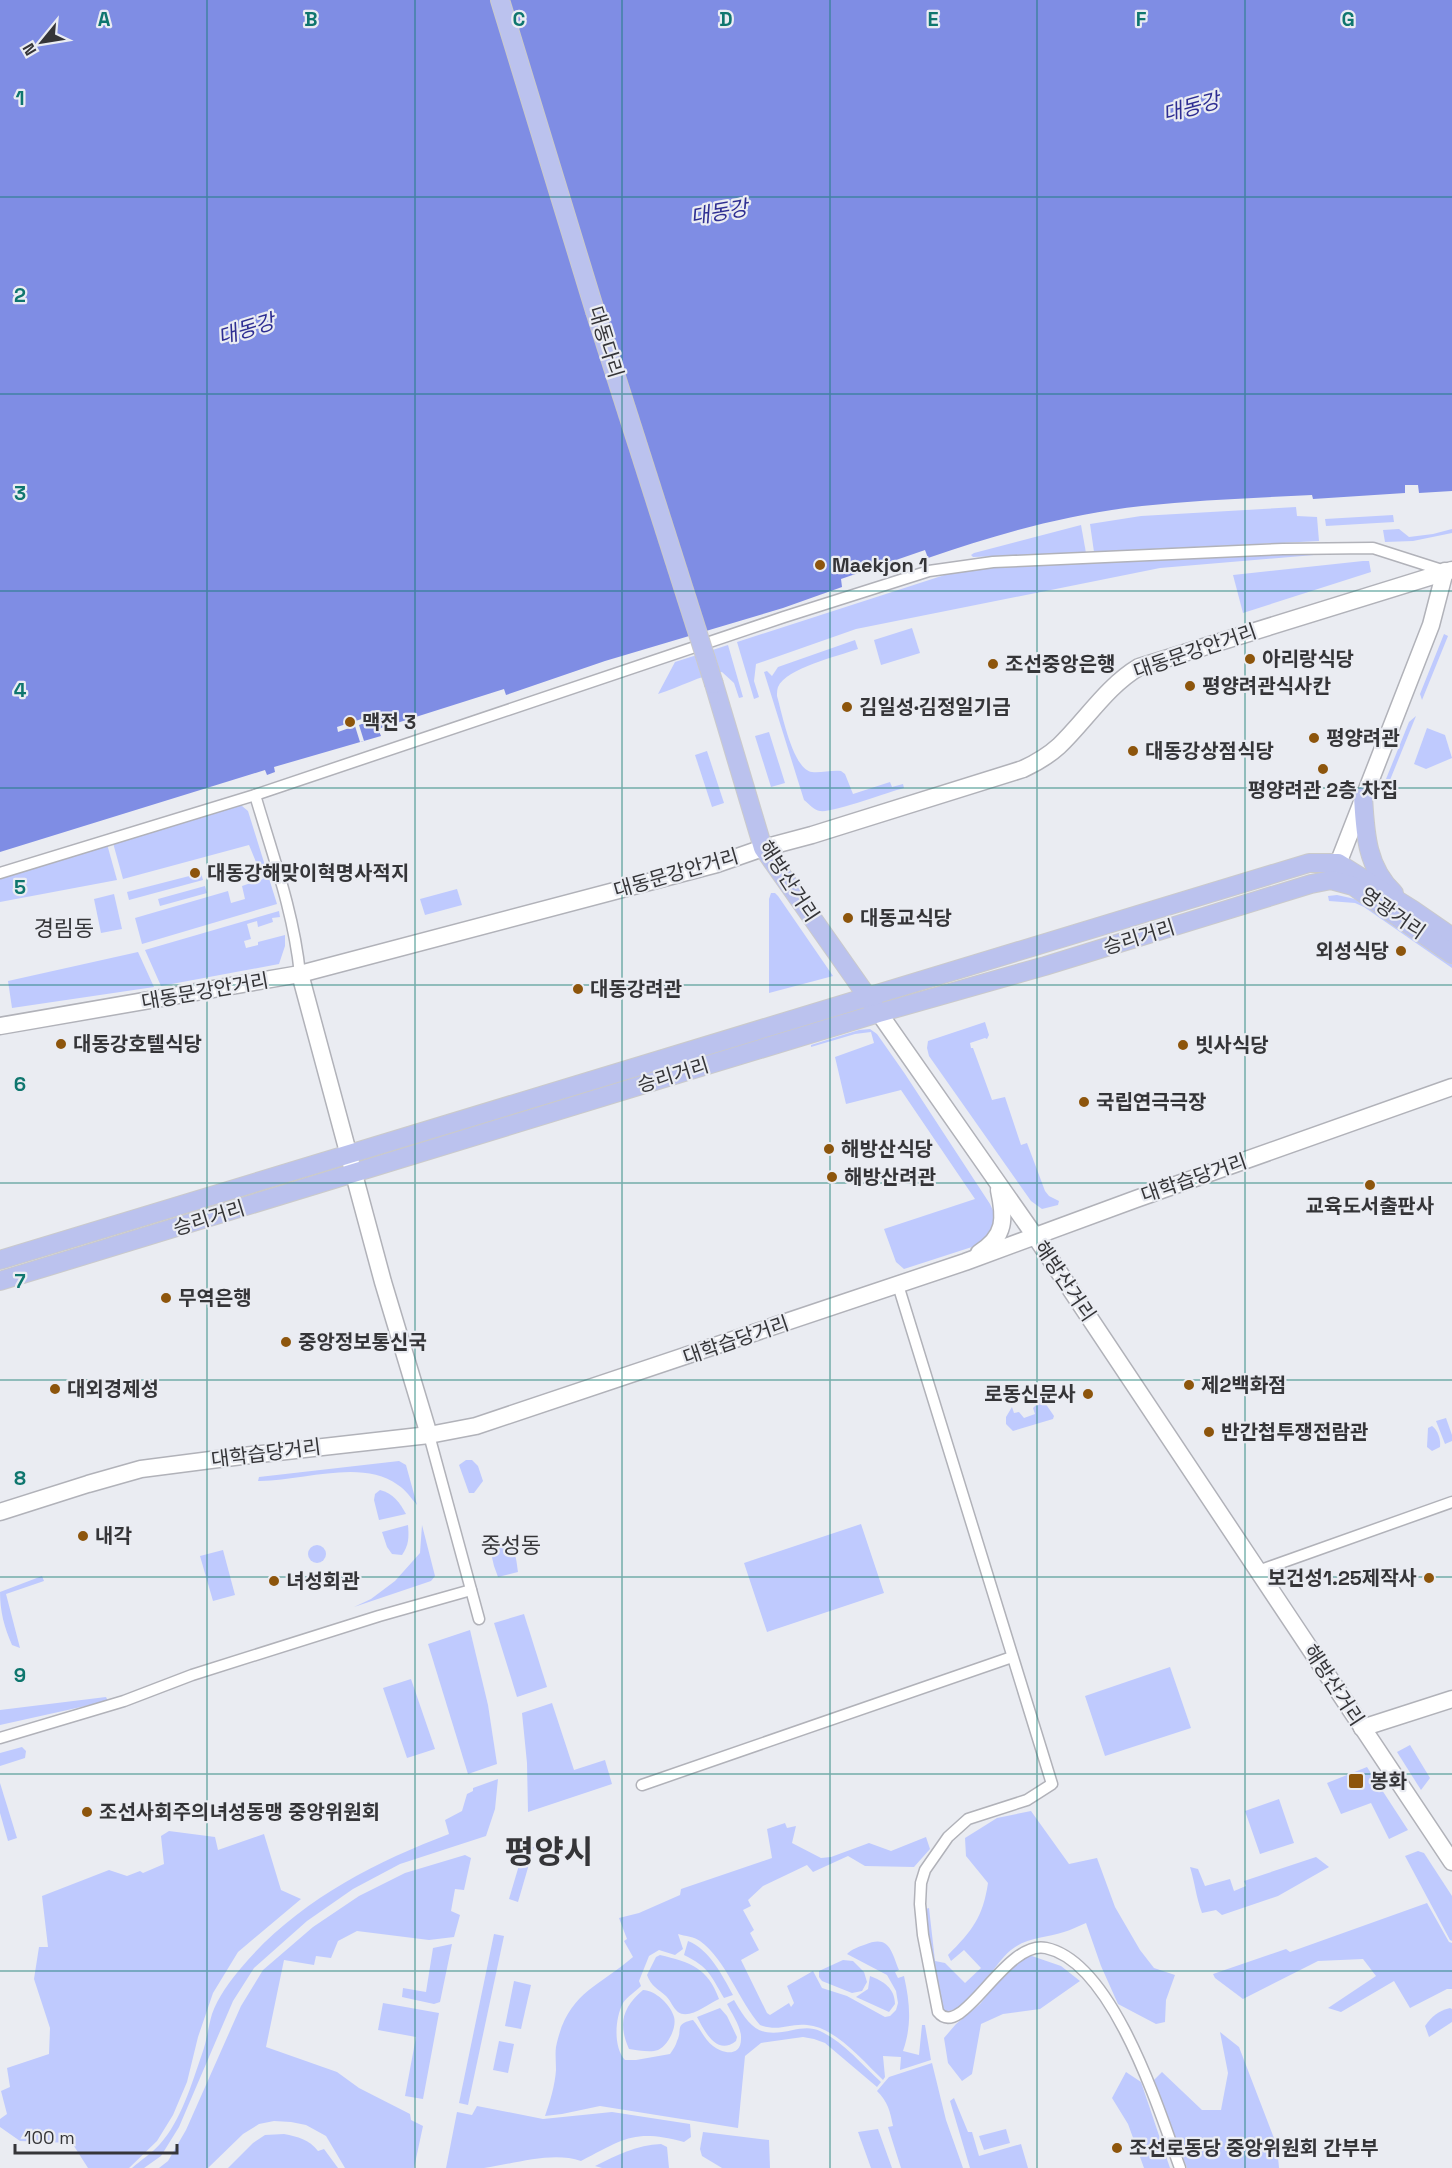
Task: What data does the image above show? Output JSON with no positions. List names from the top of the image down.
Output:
{
  "streets": {
    "main road": [
      "대동다리",
      "대동문강안거리",
      "해방산거리",
      "영광거리",
      "승리거리",
      "대학습당거리"
    ]
  },
  "crossings": [
    ["대동다리", "해방산거리"],
    ["대동문강안거리", "해방산거리"],
    ["해방산거리", "승리거리"],
    ["해방산거리", "대학습당거리"],
    ["영광거리", "승리거리"]
  ],
  "districts": ["경림동", "중성동", "평양시"],
  "water": ["대동강"],
  "places": {
    "other": [
      "Maekjon 1",
      "아리랑식당",
      "조선중앙은행",
      "평양려관식사칸",
      "김일성·김정일기금",
      "맥전 3",
      "평양려관",
      "대동강상점식당",
      "평양려관 2층 차집",
      "대동강해맞이혁명사적지",
      "대동교식당",
      "외성식당",
      "대동강려관",
      "대동강호텔식당",
      "빗사식당",
      "국립연극극장",
      "해방산식당",
      "해방산려관",
      "교육도서출판사",
      "무역은행",
      "중앙정보통신국",
      "제2백화점",
      "대외경제성",
      "로동신문사",
      "반간첩투쟁전람관",
      "내각",
      "보건성1.25제작사",
      "녀성회관",
      "조선사회주의녀성동맹 중앙위원회",
      "조선로동당 중앙위원회 간부부"
    ],
    "transit": ["봉화"]
  },
  "scale_bar": "100 m",
  "north": "bottom left",
  "grid": {
    "columns": [
      "A",
      "B",
      "C",
      "D",
      "E",
      "F",
      "G"
    ],
    "rows": [
      "1",
      "2",
      "3",
      "4",
      "5",
      "6",
      "7",
      "8",
      "9"
    ]
  }
}
